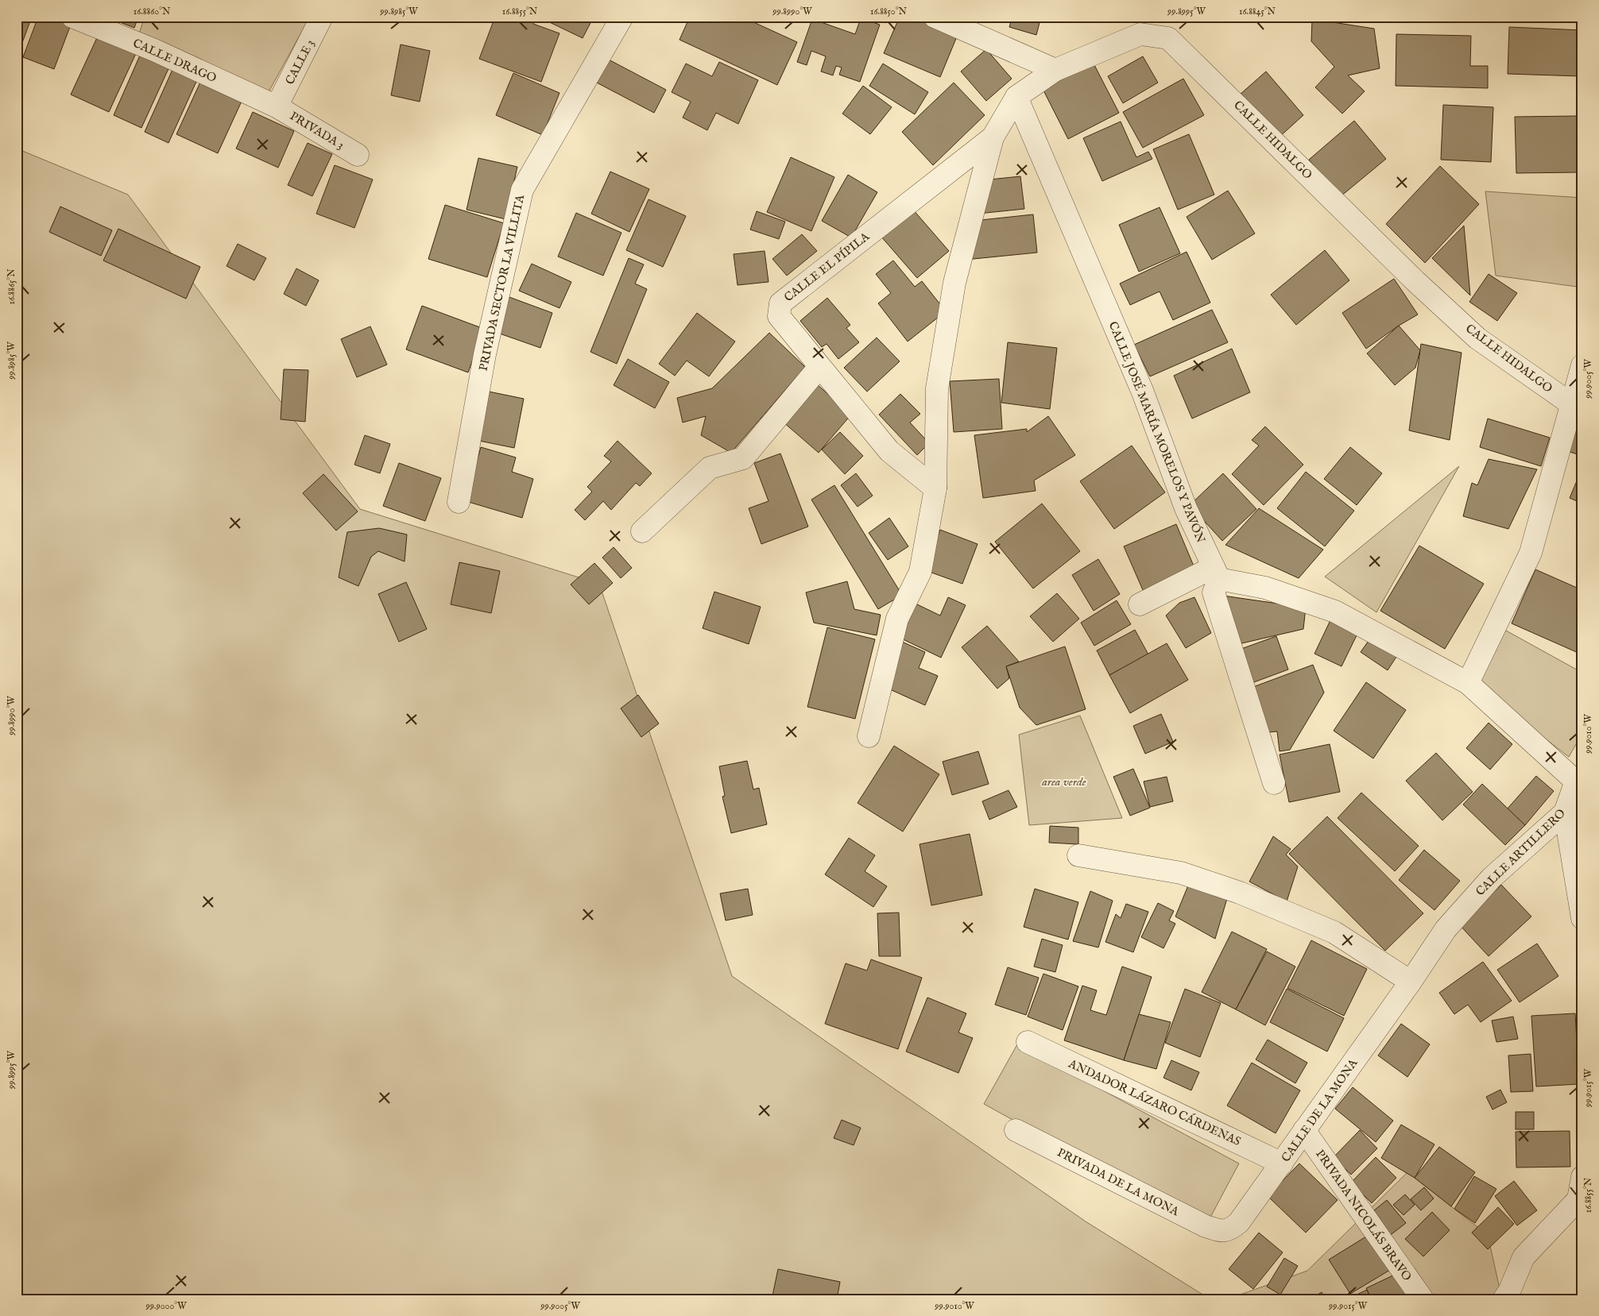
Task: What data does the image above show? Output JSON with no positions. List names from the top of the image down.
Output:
{
  "streets": {
    "street": [
      "CALLE DRAGO",
      "CALLE 3",
      "PRIVADA 3",
      "CALLE HIDALGO",
      "CALLE EL PÍPILA",
      "PRIVADA SECTOR LA VILLITA",
      "CALLE JOSÉ MARÍA MORELOS Y PAVÓN",
      "CALLE ARTILLERO",
      "ANDADOR LÁZARO CÁRDENAS",
      "CALLE DE LA MONA",
      "PRIVADA DE LA MONA",
      "PRIVADA NICOLÁS BRAVO"
    ]
  },
  "crossings": [
    ["CALLE DRAGO", "CALLE 3"],
    ["CALLE DRAGO", "PRIVADA 3"],
    ["CALLE 3", "PRIVADA 3"],
    ["CALLE HIDALGO", "CALLE EL PÍPILA"],
    ["CALLE EL PÍPILA", "CALLE JOSÉ MARÍA MORELOS Y PAVÓN"],
    ["CALLE ARTILLERO", "CALLE DE LA MONA"],
    ["ANDADOR LÁZARO CÁRDENAS", "CALLE DE LA MONA"],
    ["CALLE DE LA MONA", "PRIVADA DE LA MONA"],
    ["CALLE DE LA MONA", "PRIVADA NICOLÁS BRAVO"]
  ],
  "parks": ["area verde"],
  "coordinates": [
    "16.8860°N",
    "99.8985°W",
    "16.8855°N",
    "99.8990°W",
    "16.8850°N",
    "99.8995°W",
    "16.8845°N",
    "16.8865°N",
    "99.9005°W",
    "99.9010°W",
    "99.9015°W",
    "99.9000°W"
  ]
}
